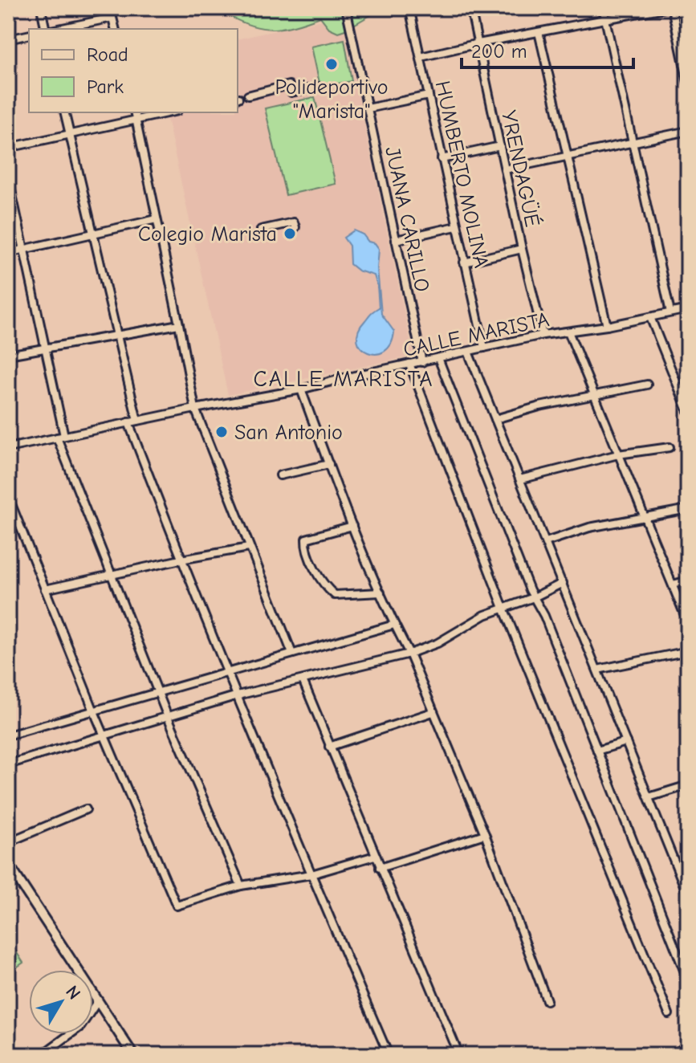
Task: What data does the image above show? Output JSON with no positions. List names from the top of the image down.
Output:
{
  "streets": {
    "street": [
      "YRENDAGÜÉ",
      "HUMBERTO MOLINA",
      "JUANA CARILLO",
      "CALLE MARISTA"
    ]
  },
  "crossings": [
    ["YRENDAGÜÉ", "CALLE MARISTA"],
    ["HUMBERTO MOLINA", "CALLE MARISTA"],
    ["JUANA CARILLO", "CALLE MARISTA"]
  ],
  "districts": ["CALLE MARISTA"],
  "places": ["Polideportivo \"Marista\"", "Colegio Marista", "San Antonio"],
  "legend": ["Road", "Park"],
  "scale_bar": "200 m",
  "north": "top right"
}
